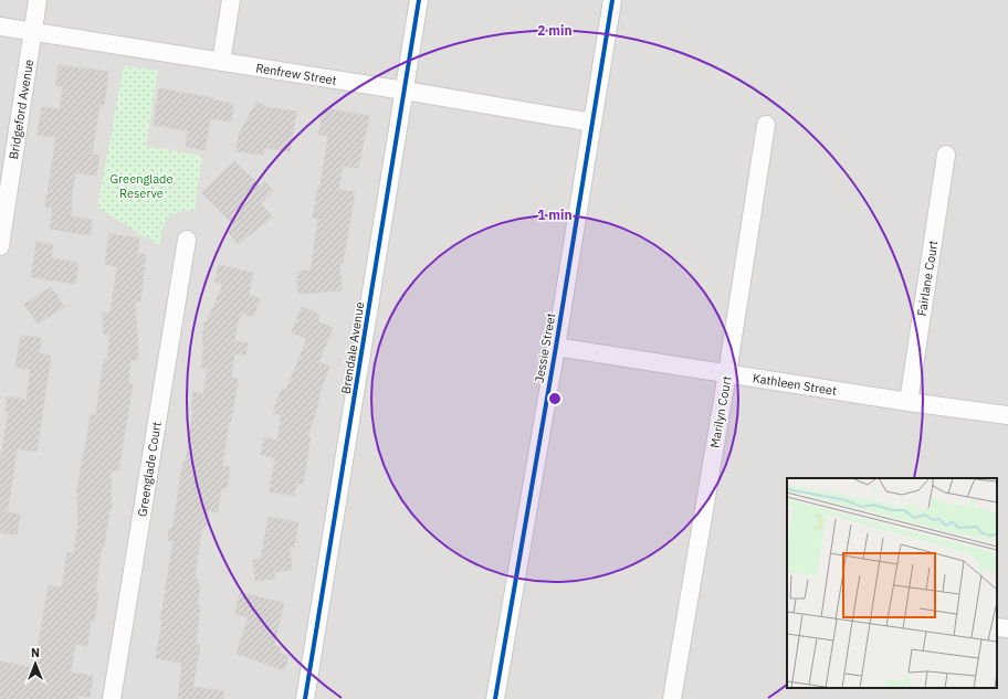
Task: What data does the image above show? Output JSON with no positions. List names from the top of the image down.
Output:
{
  "streets": {
    "street": [
      "Renfrew Street",
      "Bridgeford Avenue",
      "Fairlane Court",
      "Brendale Avenue",
      "Jessie Street",
      "Kathleen Street",
      "Marilyn Court",
      "Greenglade Court"
    ]
  },
  "crossings": [
    ["Renfrew Street", "Bridgeford Avenue"],
    ["Renfrew Street", "Brendale Avenue"],
    ["Renfrew Street", "Jessie Street"],
    ["Fairlane Court", "Kathleen Street"],
    ["Jessie Street", "Kathleen Street"],
    ["Kathleen Street", "Marilyn Court"]
  ],
  "parks": ["Greenglade Reserve"],
  "north": "top",
  "rings": ["2 min", "1 min"]
}
